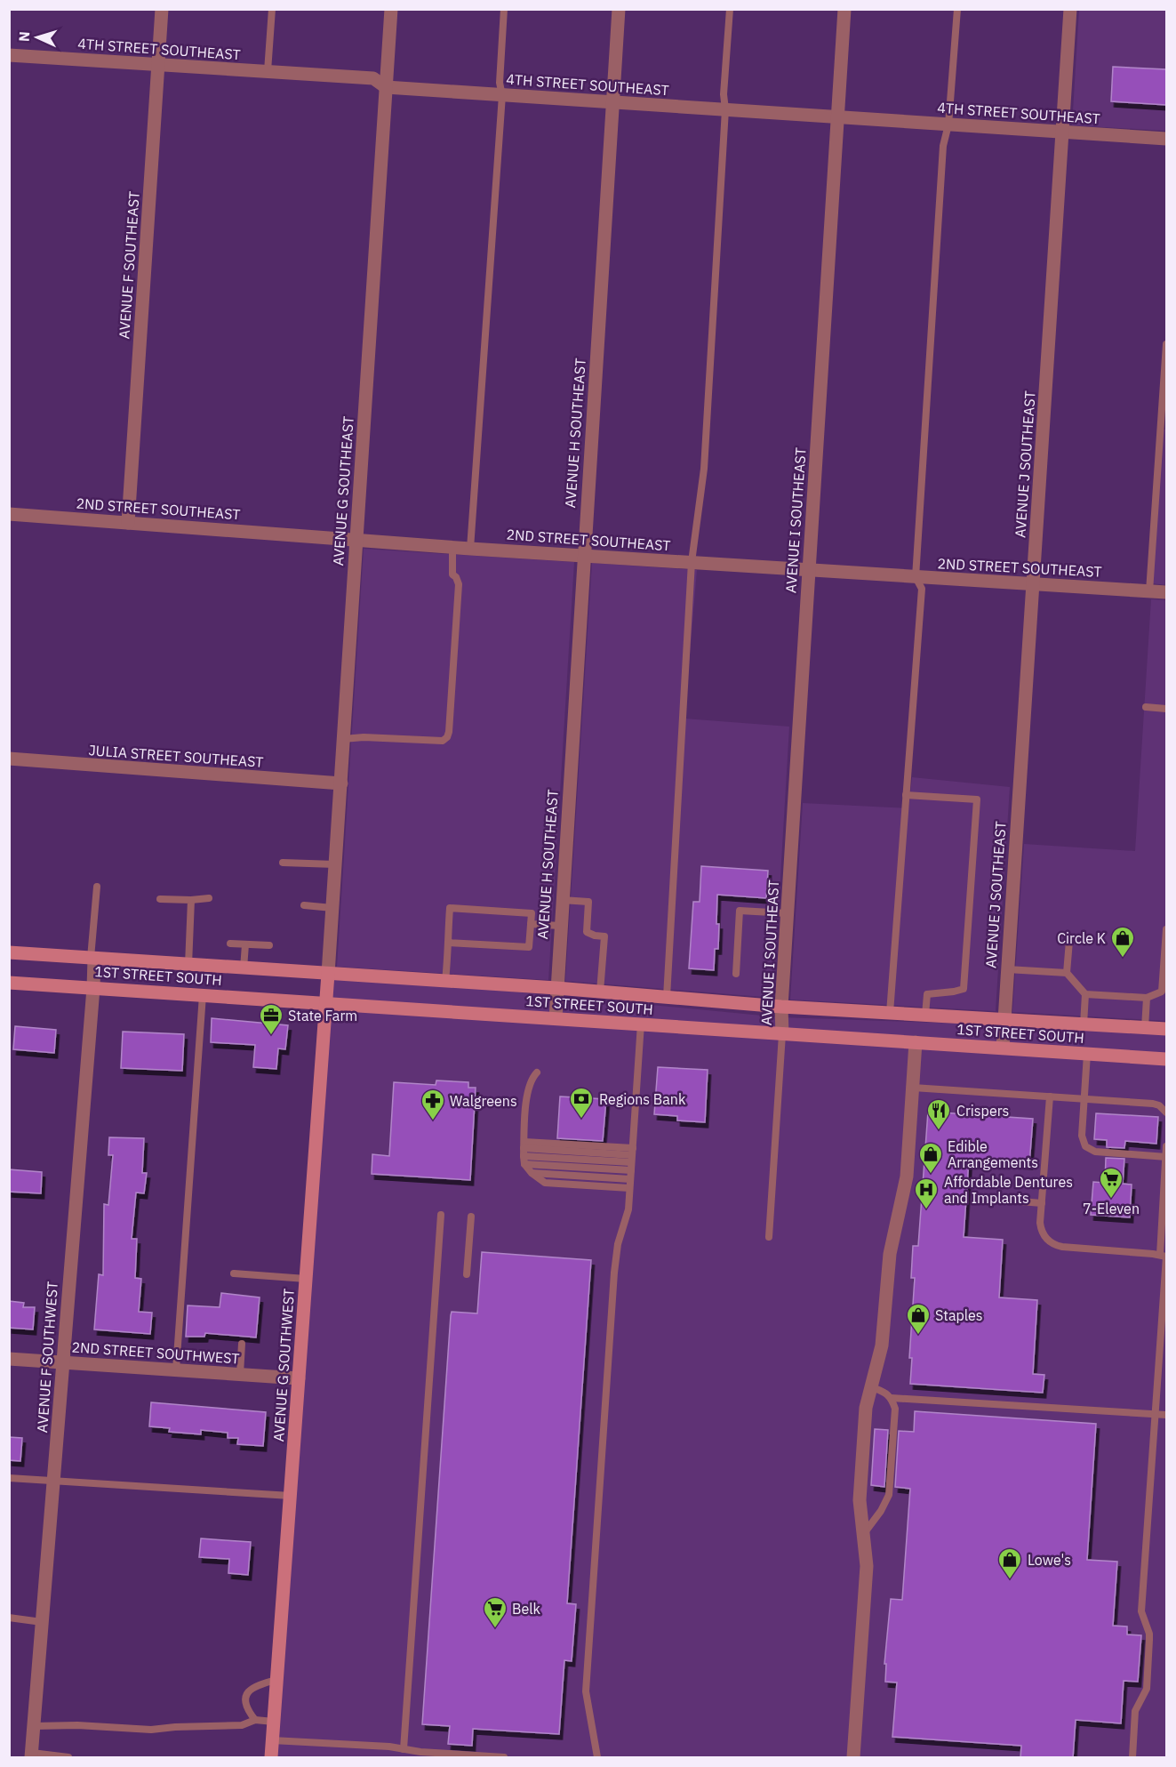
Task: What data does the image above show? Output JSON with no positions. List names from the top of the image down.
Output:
{
  "streets": {
    "main road": ["1ST STREET SOUTH", "AVENUE G SOUTHWEST"],
    "street": [
      "4TH STREET SOUTHEAST",
      "AVENUE F SOUTHEAST",
      "AVENUE H SOUTHEAST",
      "AVENUE J SOUTHEAST",
      "AVENUE G SOUTHEAST",
      "2ND STREET SOUTHEAST",
      "AVENUE I SOUTHEAST",
      "JULIA STREET SOUTHEAST",
      "2ND STREET SOUTHWEST",
      "AVENUE F SOUTHWEST"
    ]
  },
  "crossings": [
    ["4TH STREET SOUTHEAST", "AVENUE F SOUTHEAST"],
    ["4TH STREET SOUTHEAST", "AVENUE H SOUTHEAST"],
    ["4TH STREET SOUTHEAST", "AVENUE J SOUTHEAST"],
    ["4TH STREET SOUTHEAST", "AVENUE G SOUTHEAST"],
    ["4TH STREET SOUTHEAST", "AVENUE I SOUTHEAST"],
    ["AVENUE F SOUTHEAST", "2ND STREET SOUTHEAST"],
    ["AVENUE H SOUTHEAST", "2ND STREET SOUTHEAST"],
    ["AVENUE H SOUTHEAST", "1ST STREET SOUTH"],
    ["AVENUE J SOUTHEAST", "2ND STREET SOUTHEAST"],
    ["AVENUE J SOUTHEAST", "1ST STREET SOUTH"],
    ["AVENUE G SOUTHEAST", "2ND STREET SOUTHEAST"],
    ["AVENUE G SOUTHEAST", "JULIA STREET SOUTHEAST"],
    ["AVENUE G SOUTHEAST", "1ST STREET SOUTH"],
    ["AVENUE G SOUTHEAST", "AVENUE G SOUTHWEST"],
    ["2ND STREET SOUTHEAST", "AVENUE I SOUTHEAST"],
    ["AVENUE I SOUTHEAST", "1ST STREET SOUTH"],
    ["1ST STREET SOUTH", "AVENUE F SOUTHWEST"],
    ["1ST STREET SOUTH", "AVENUE G SOUTHWEST"],
    ["2ND STREET SOUTHWEST", "AVENUE F SOUTHWEST"],
    ["2ND STREET SOUTHWEST", "AVENUE G SOUTHWEST"]
  ],
  "places": {
    "shop": [
      "Circle K",
      "Edible Arrangements",
      "Staples",
      "Lowe's"
    ],
    "office": ["State Farm"],
    "bank": ["Regions Bank"],
    "pharmacy": ["Walgreens"],
    "restaurant": ["Crispers"],
    "supermarket": ["7-Eleven", "Belk"],
    "hospital": ["Affordable Dentures and Implants"]
  },
  "north": "left"
}
